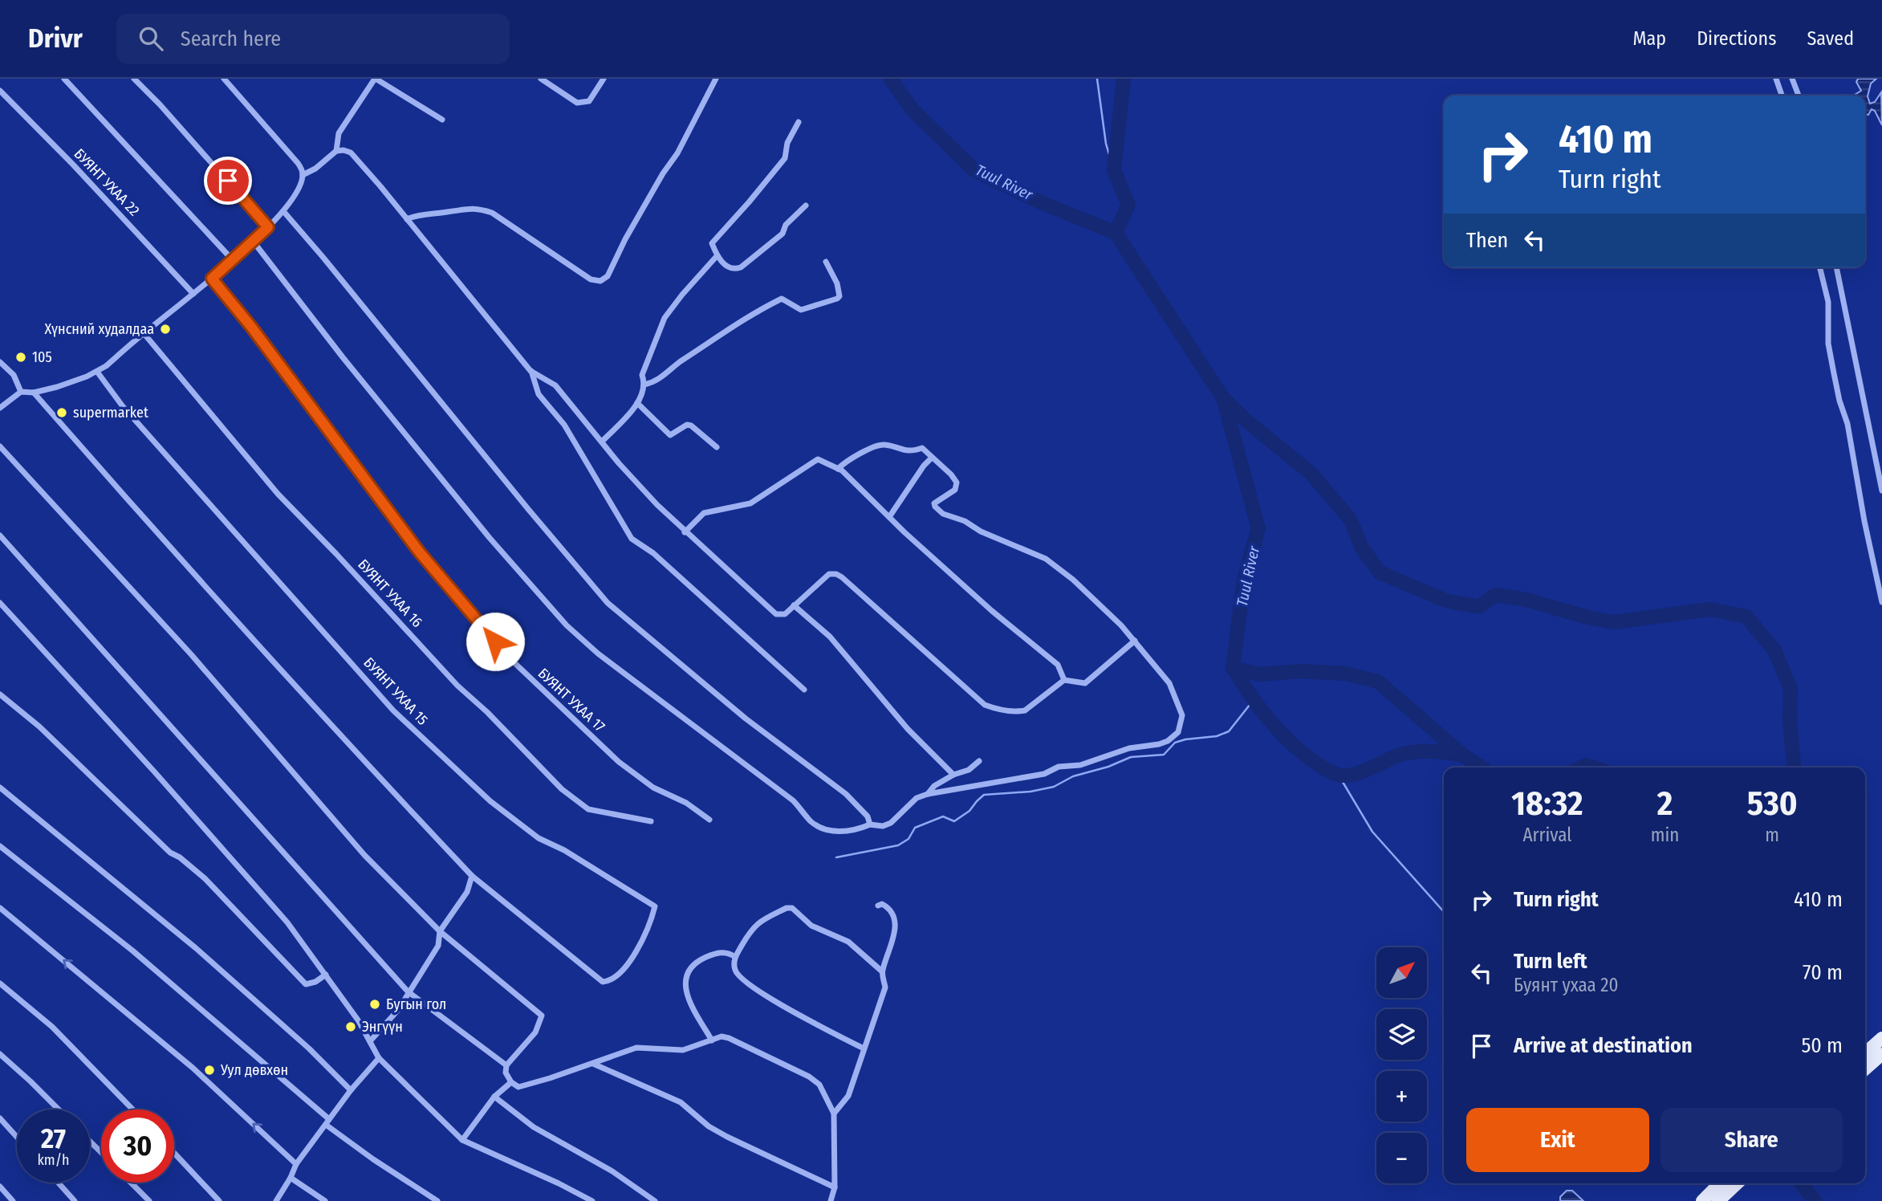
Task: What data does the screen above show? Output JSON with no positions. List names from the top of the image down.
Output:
{
  "streets": {
    "street": [
      "БУЯНТ УХАА 22",
      "БУЯНТ УХАА 16",
      "БУЯНТ УХАА 15",
      "БУЯНТ УХАА 17"
    ]
  },
  "water": ["Tuul River"],
  "places": [
    "Хүнсний худалдаа",
    "105",
    "supermarket",
    "Бугын гол",
    "Энгүүн",
    "Уул дөвхөн"
  ],
  "north": "top right",
  "page": {
    "header": "Drivr",
    "search": "Search here",
    "nav": ["Map", "Directions", "Saved"],
    "turn": ["410 m", "Turn right"],
    "then": "Then",
    "eta": [
      "18:32",
      "Arrival",
      "2",
      "min",
      "530",
      "m"
    ],
    "list": [
      {
        "name": "Turn right",
        "value": "410 m"
      },
      {
        "name": "Turn left",
        "note": "Буянт ухаа 20",
        "value": "70 m"
      },
      {
        "name": "Arrive at destination",
        "value": "50 m"
      }
    ],
    "map_buttons": ["+", "−"],
    "buttons": ["Exit", "Share"],
    "speed": "27 km/h",
    "limit": "30"
  }
}
